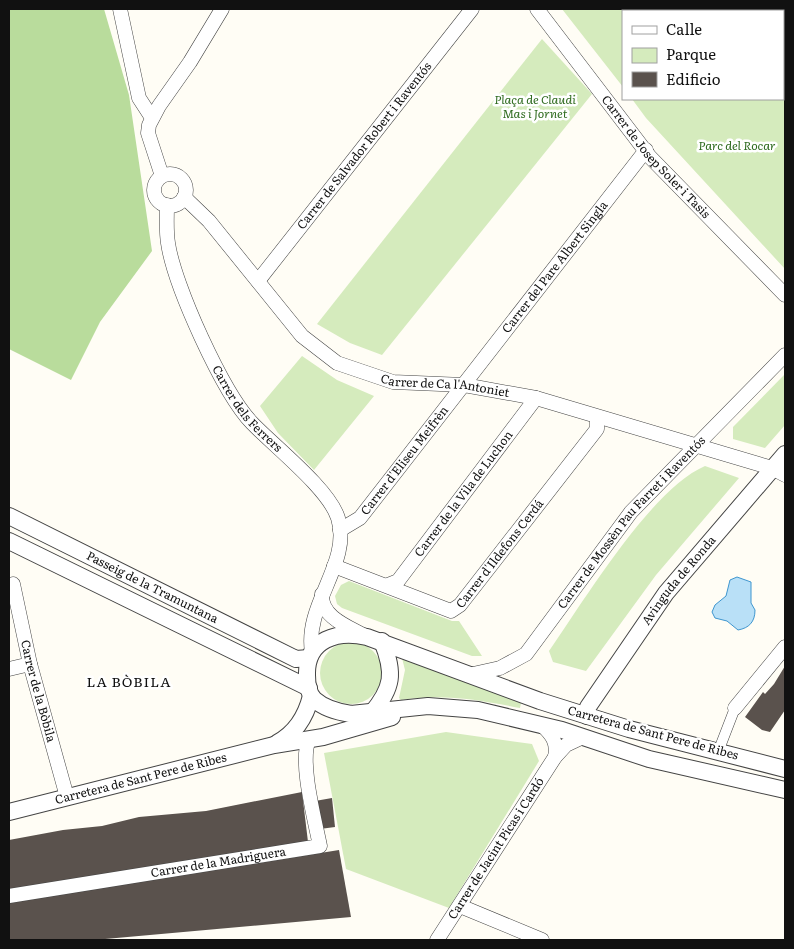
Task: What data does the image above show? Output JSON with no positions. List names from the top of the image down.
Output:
{
  "streets": {
    "street": [
      "Carrer de Salvador Robert i Raventós",
      "Carrer de Josep Soler i Tasis",
      "Carrer del Pare Albert Singla",
      "Carrer de Ca l'Antoniet",
      "Carrer dels Ferrers",
      "Carrer d'Eliseu Meifrèn",
      "Carrer de la Vila de Luchon",
      "Carrer de Mossèn Pau Farret i Raventós",
      "Carrer d'Ildefons Cerdá",
      "Avinguda de Ronda",
      "Passeig de la Tramuntana",
      "Carrer de la Bòbila",
      "Carretera de Sant Pere de Ribes",
      "Carrer de Jacint Picas i Cardó",
      "Carrer de la Madriguera"
    ]
  },
  "crossings": [
    ["Carrer de Salvador Robert i Raventós", "Carrer de Ca l'Antoniet"],
    ["Carrer de Josep Soler i Tasis", "Carrer del Pare Albert Singla"],
    ["Carrer del Pare Albert Singla", "Carrer de Ca l'Antoniet"],
    ["Carrer del Pare Albert Singla", "Carrer d'Eliseu Meifrèn"],
    ["Carrer de Ca l'Antoniet", "Carrer dels Ferrers"],
    ["Carrer de Ca l'Antoniet", "Carrer d'Eliseu Meifrèn"],
    ["Carrer de Ca l'Antoniet", "Carrer de la Vila de Luchon"],
    ["Carrer de Ca l'Antoniet", "Carrer de Mossèn Pau Farret i Raventós"],
    ["Carrer de Ca l'Antoniet", "Carrer d'Ildefons Cerdá"],
    ["Carrer de Ca l'Antoniet", "Avinguda de Ronda"],
    ["Carrer dels Ferrers", "Carrer d'Eliseu Meifrèn"],
    ["Carrer dels Ferrers", "Carrer d'Ildefons Cerdá"],
    ["Carrer dels Ferrers", "Passeig de la Tramuntana"],
    ["Carrer dels Ferrers", "Carretera de Sant Pere de Ribes"],
    ["Carrer de la Vila de Luchon", "Carrer d'Ildefons Cerdá"],
    ["Carrer de Mossèn Pau Farret i Raventós", "Carretera de Sant Pere de Ribes"],
    ["Avinguda de Ronda", "Carretera de Sant Pere de Ribes"],
    ["Passeig de la Tramuntana", "Carretera de Sant Pere de Ribes"],
    ["Carrer de la Bòbila", "Carretera de Sant Pere de Ribes"],
    ["Carretera de Sant Pere de Ribes", "Carrer de Jacint Picas i Cardó"],
    ["Carretera de Sant Pere de Ribes", "Carrer de la Madriguera"]
  ],
  "districts": ["LA BÒBILA"],
  "parks": ["Plaça de Claudi Mas i Jornet", "Parc del Rocar"],
  "legend": ["Calle", "Parque", "Edificio"]
}
